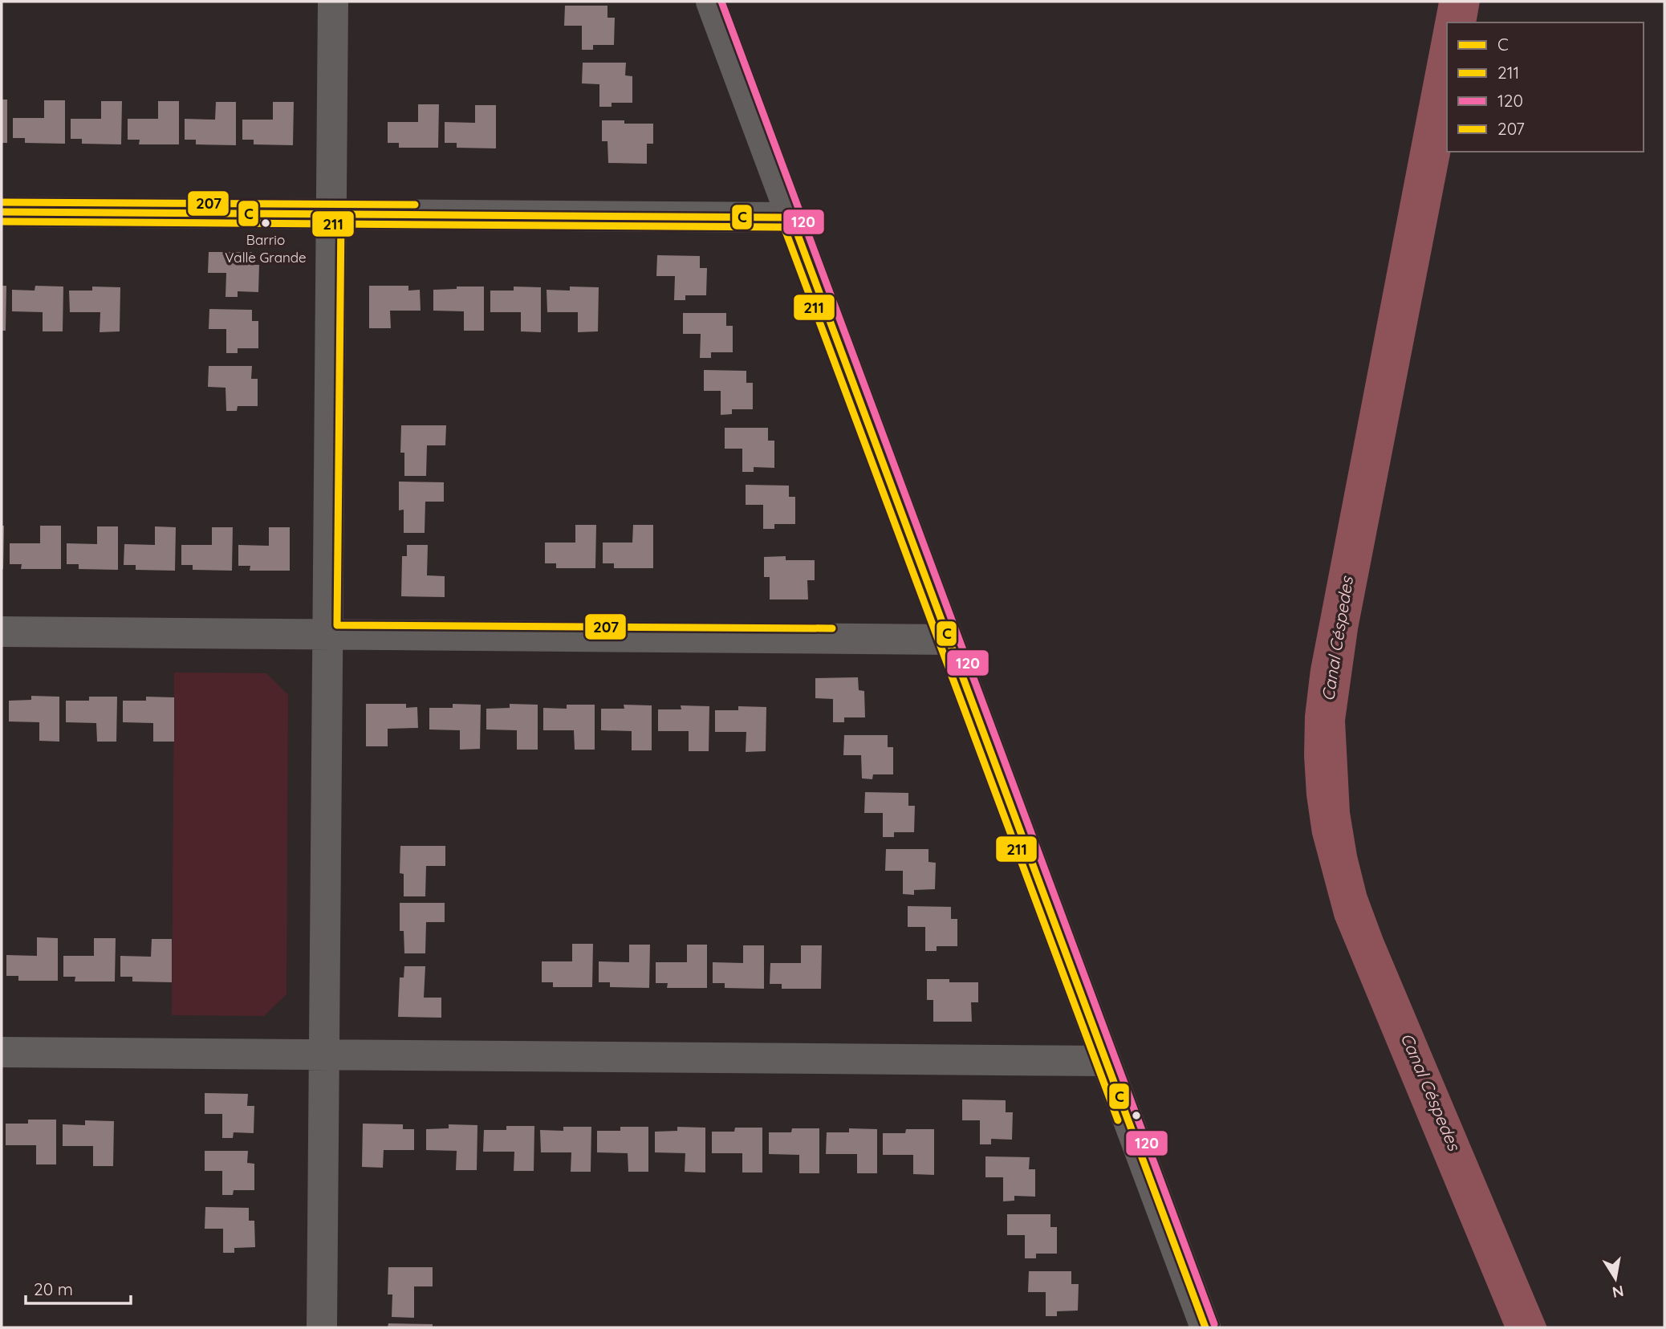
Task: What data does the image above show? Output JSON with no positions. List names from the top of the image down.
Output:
{
  "water": ["Canal Céspedes"],
  "places": ["Barrio Valle Grande"],
  "lines": [
    "transit line 120",
    "transit line 207",
    "transit line C",
    "transit line 211"
  ],
  "legend": [
    "C",
    "211",
    "120",
    "207"
  ],
  "scale_bar": "20 m",
  "north": "bottom"
}
